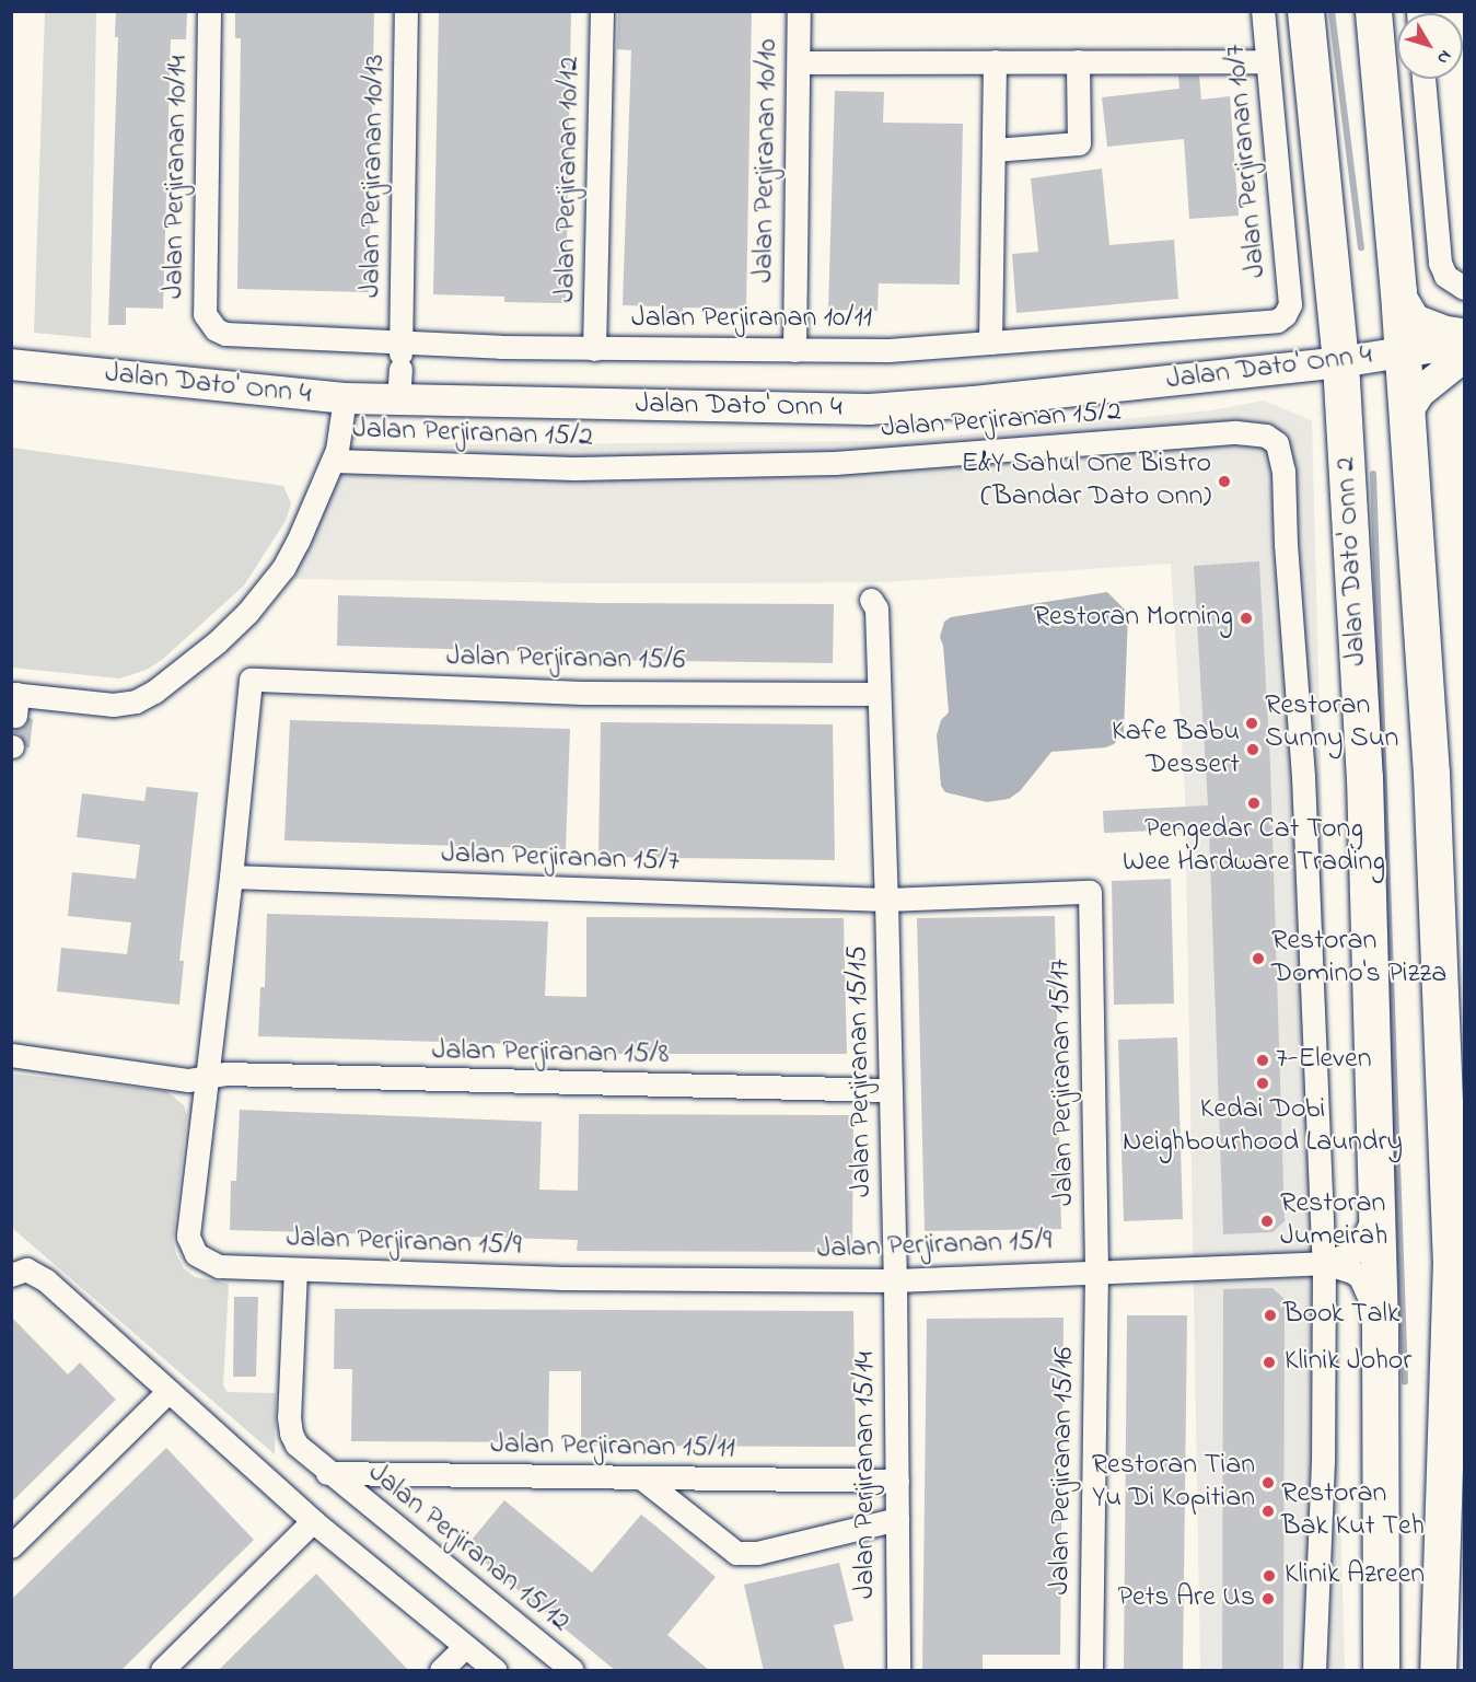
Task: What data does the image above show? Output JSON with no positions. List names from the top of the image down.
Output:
{
  "streets": {
    "main road": ["Jalan Dato' Onn 4", "Jalan Dato' Onn 2"],
    "street": [
      "Jalan Perjiranan 10/10",
      "Jalan Perjiranan 10/7",
      "Jalan Perjiranan 10/13",
      "Jalan Perjiranan 10/14",
      "Jalan Perjiranan 10/12",
      "Jalan Perjiranan 10/11",
      "Jalan Perjiranan 15/2",
      "Jalan Perjiranan 15/6",
      "Jalan Perjiranan 15/7",
      "Jalan Perjiranan 15/8",
      "Jalan Perjiranan 15/15",
      "Jalan Perjiranan 15/17",
      "Jalan Perjiranan 15/9",
      "Jalan Perjiranan 15/11",
      "Jalan Perjiranan 15/16",
      "Jalan Perjiranan 15/14",
      "Jalan Perjiranan 15/12"
    ]
  },
  "crossings": [
    ["Jalan Perjiranan 10/10", "Jalan Perjiranan 10/11"],
    ["Jalan Perjiranan 10/7", "Jalan Perjiranan 10/11"],
    ["Jalan Perjiranan 10/13", "Jalan Perjiranan 10/11"],
    ["Jalan Perjiranan 10/13", "Jalan Dato' Onn 4"],
    ["Jalan Perjiranan 10/14", "Jalan Perjiranan 10/11"],
    ["Jalan Perjiranan 10/12", "Jalan Perjiranan 10/11"],
    ["Jalan Dato' Onn 4", "Jalan Dato' Onn 2"],
    ["Jalan Perjiranan 15/2", "Jalan Perjiranan 15/9"],
    ["Jalan Perjiranan 15/6", "Jalan Perjiranan 15/15"],
    ["Jalan Perjiranan 15/6", "Jalan Perjiranan 15/9"],
    ["Jalan Perjiranan 15/7", "Jalan Perjiranan 15/15"],
    ["Jalan Perjiranan 15/7", "Jalan Perjiranan 15/17"],
    ["Jalan Perjiranan 15/7", "Jalan Perjiranan 15/9"],
    ["Jalan Perjiranan 15/8", "Jalan Perjiranan 15/15"],
    ["Jalan Perjiranan 15/8", "Jalan Perjiranan 15/9"],
    ["Jalan Perjiranan 15/15", "Jalan Perjiranan 15/9"],
    ["Jalan Perjiranan 15/15", "Jalan Perjiranan 15/14"],
    ["Jalan Perjiranan 15/17", "Jalan Perjiranan 15/9"],
    ["Jalan Perjiranan 15/17", "Jalan Perjiranan 15/16"],
    ["Jalan Perjiranan 15/9", "Jalan Perjiranan 15/16"],
    ["Jalan Perjiranan 15/9", "Jalan Perjiranan 15/14"],
    ["Jalan Perjiranan 15/9", "Jalan Perjiranan 15/12"],
    ["Jalan Perjiranan 15/11", "Jalan Perjiranan 15/14"],
    ["Jalan Perjiranan 15/11", "Jalan Perjiranan 15/12"]
  ],
  "places": [
    "E&Y Sahul One Bistro (Bandar Dato Onn)",
    "Restoran Morning",
    "Restoran Sunny Sun",
    "Kafe Babu Dessert",
    "Pengedar Cat Tong Wee Hardware Trading",
    "Restoran Domino's Pizza",
    "7-Eleven",
    "Kedai Dobi Neighbourhood Laundry",
    "Restoran Jumeirah",
    "Book Talk",
    "Klinik Johor",
    "Restoran Tian Yu Di Kopitian",
    "Restoran Bak Kut Teh",
    "Klinik Azreen",
    "Pets Are Us"
  ],
  "north": "bottom right"
}
